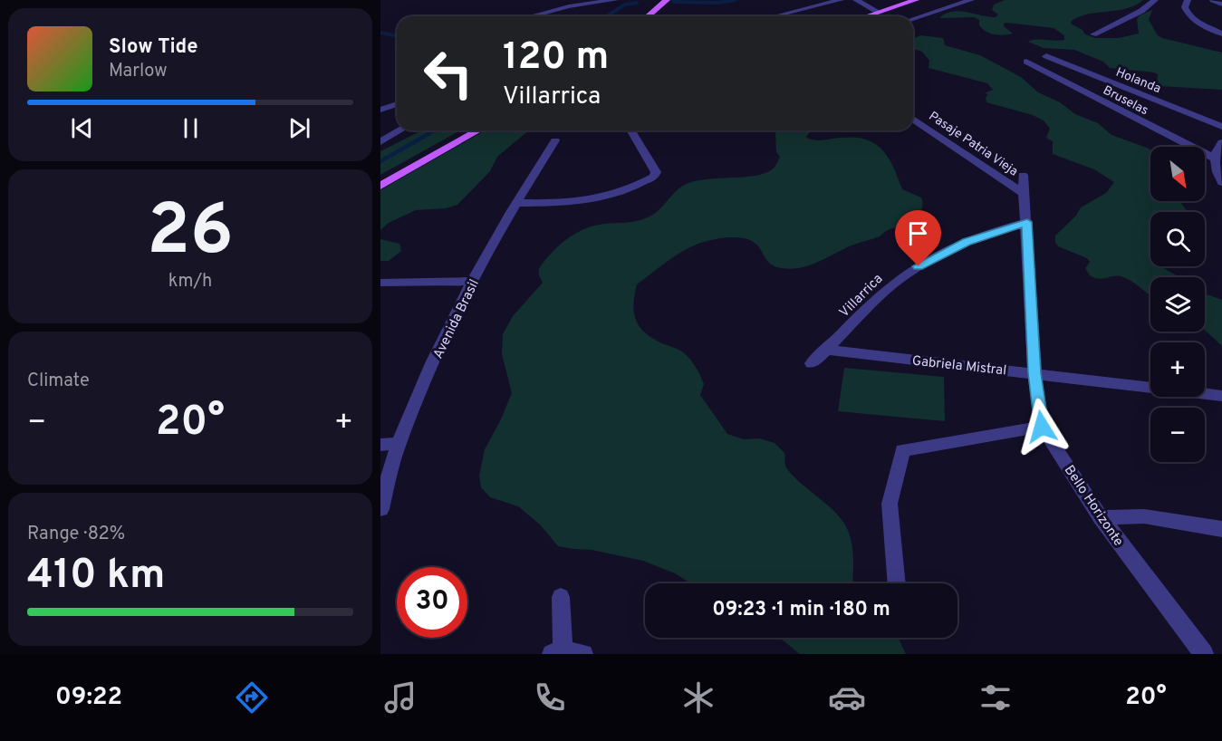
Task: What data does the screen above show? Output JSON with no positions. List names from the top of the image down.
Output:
{
  "streets": {
    "street": [
      "Holanda",
      "Bruselas",
      "Pasaje Patria Vieja",
      "Villarrica",
      "Avenida Brasil",
      "Gabriela Mistral",
      "Bello Horizonte"
    ]
  },
  "crossings": [
    ["Pasaje Patria Vieja", "Bello Horizonte"],
    ["Villarrica", "Gabriela Mistral"],
    ["Villarrica", "Bello Horizonte"],
    ["Gabriela Mistral", "Bello Horizonte"]
  ],
  "north": "bottom right",
  "page": {
    "turn": ["120 m", "Villarrica"],
    "song": ["Slow Tide", "Marlow"],
    "map_buttons": ["+", "−"],
    "tile": [
      ["26", "km/h"],
      "Climate",
      ["Range · 82%", "410 km"]
    ],
    "heat": ["−", "20°", "+"],
    "limit": "30",
    "trip": "09:23 · 1 min · 180 m",
    "tabs": ["09:22", "20°"]
  }
}
